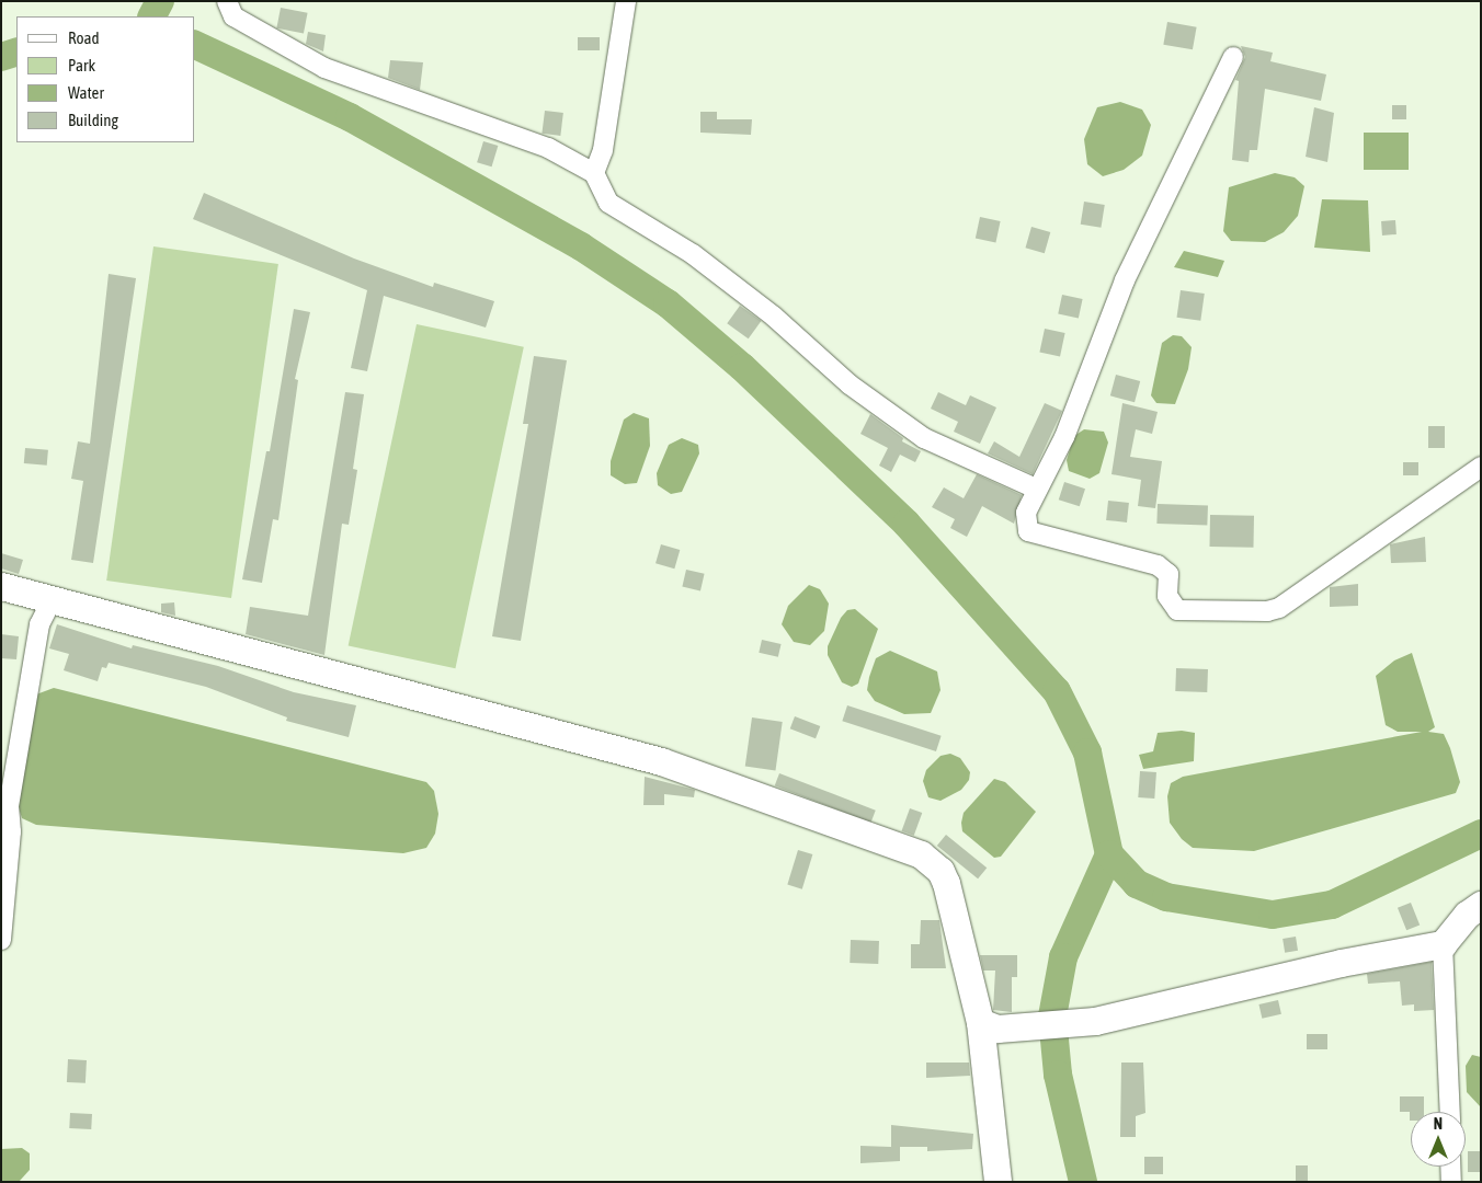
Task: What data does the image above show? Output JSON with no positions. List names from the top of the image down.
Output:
{
  "legend": [
    "Road",
    "Park",
    "Water",
    "Building"
  ],
  "north": "top"
}
